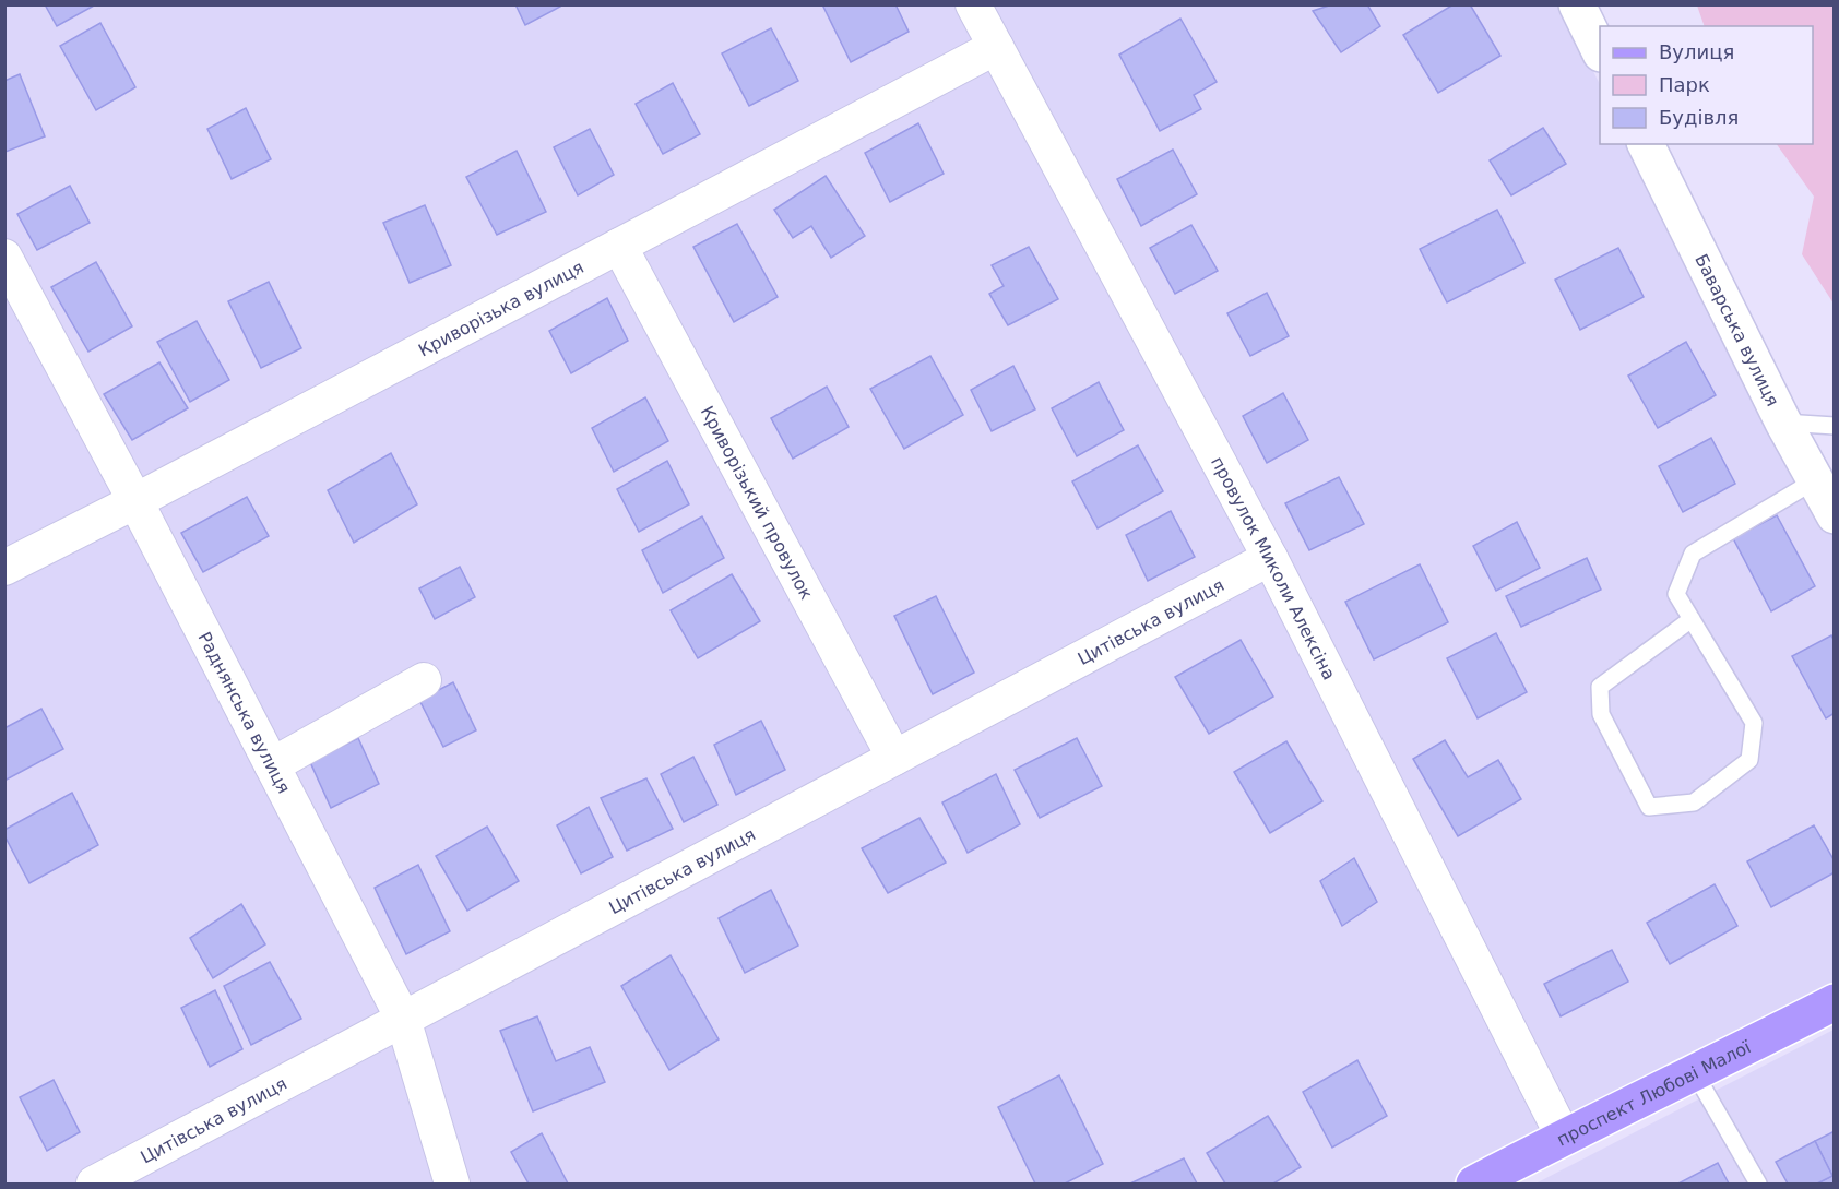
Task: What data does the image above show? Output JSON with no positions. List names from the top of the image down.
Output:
{
  "streets": {
    "main road": ["проспект Любові Малої"],
    "street": [
      "Криворізька вулиця",
      "Баварська вулиця",
      "Криворізький провулок",
      "провулок Миколи Алексіна",
      "Цитівська вулиця",
      "Раднянська вулиця"
    ]
  },
  "crossings": [
    ["Криворізька вулиця", "Криворізький провулок"],
    ["Криворізька вулиця", "провулок Миколи Алексіна"],
    ["Криворізька вулиця", "Раднянська вулиця"],
    ["Криворізький провулок", "Цитівська вулиця"],
    ["провулок Миколи Алексіна", "Цитівська вулиця"],
    ["провулок Миколи Алексіна", "проспект Любові Малої"],
    ["Цитівська вулиця", "Раднянська вулиця"]
  ],
  "legend": ["Вулиця", "Парк", "Будівля"]
}
